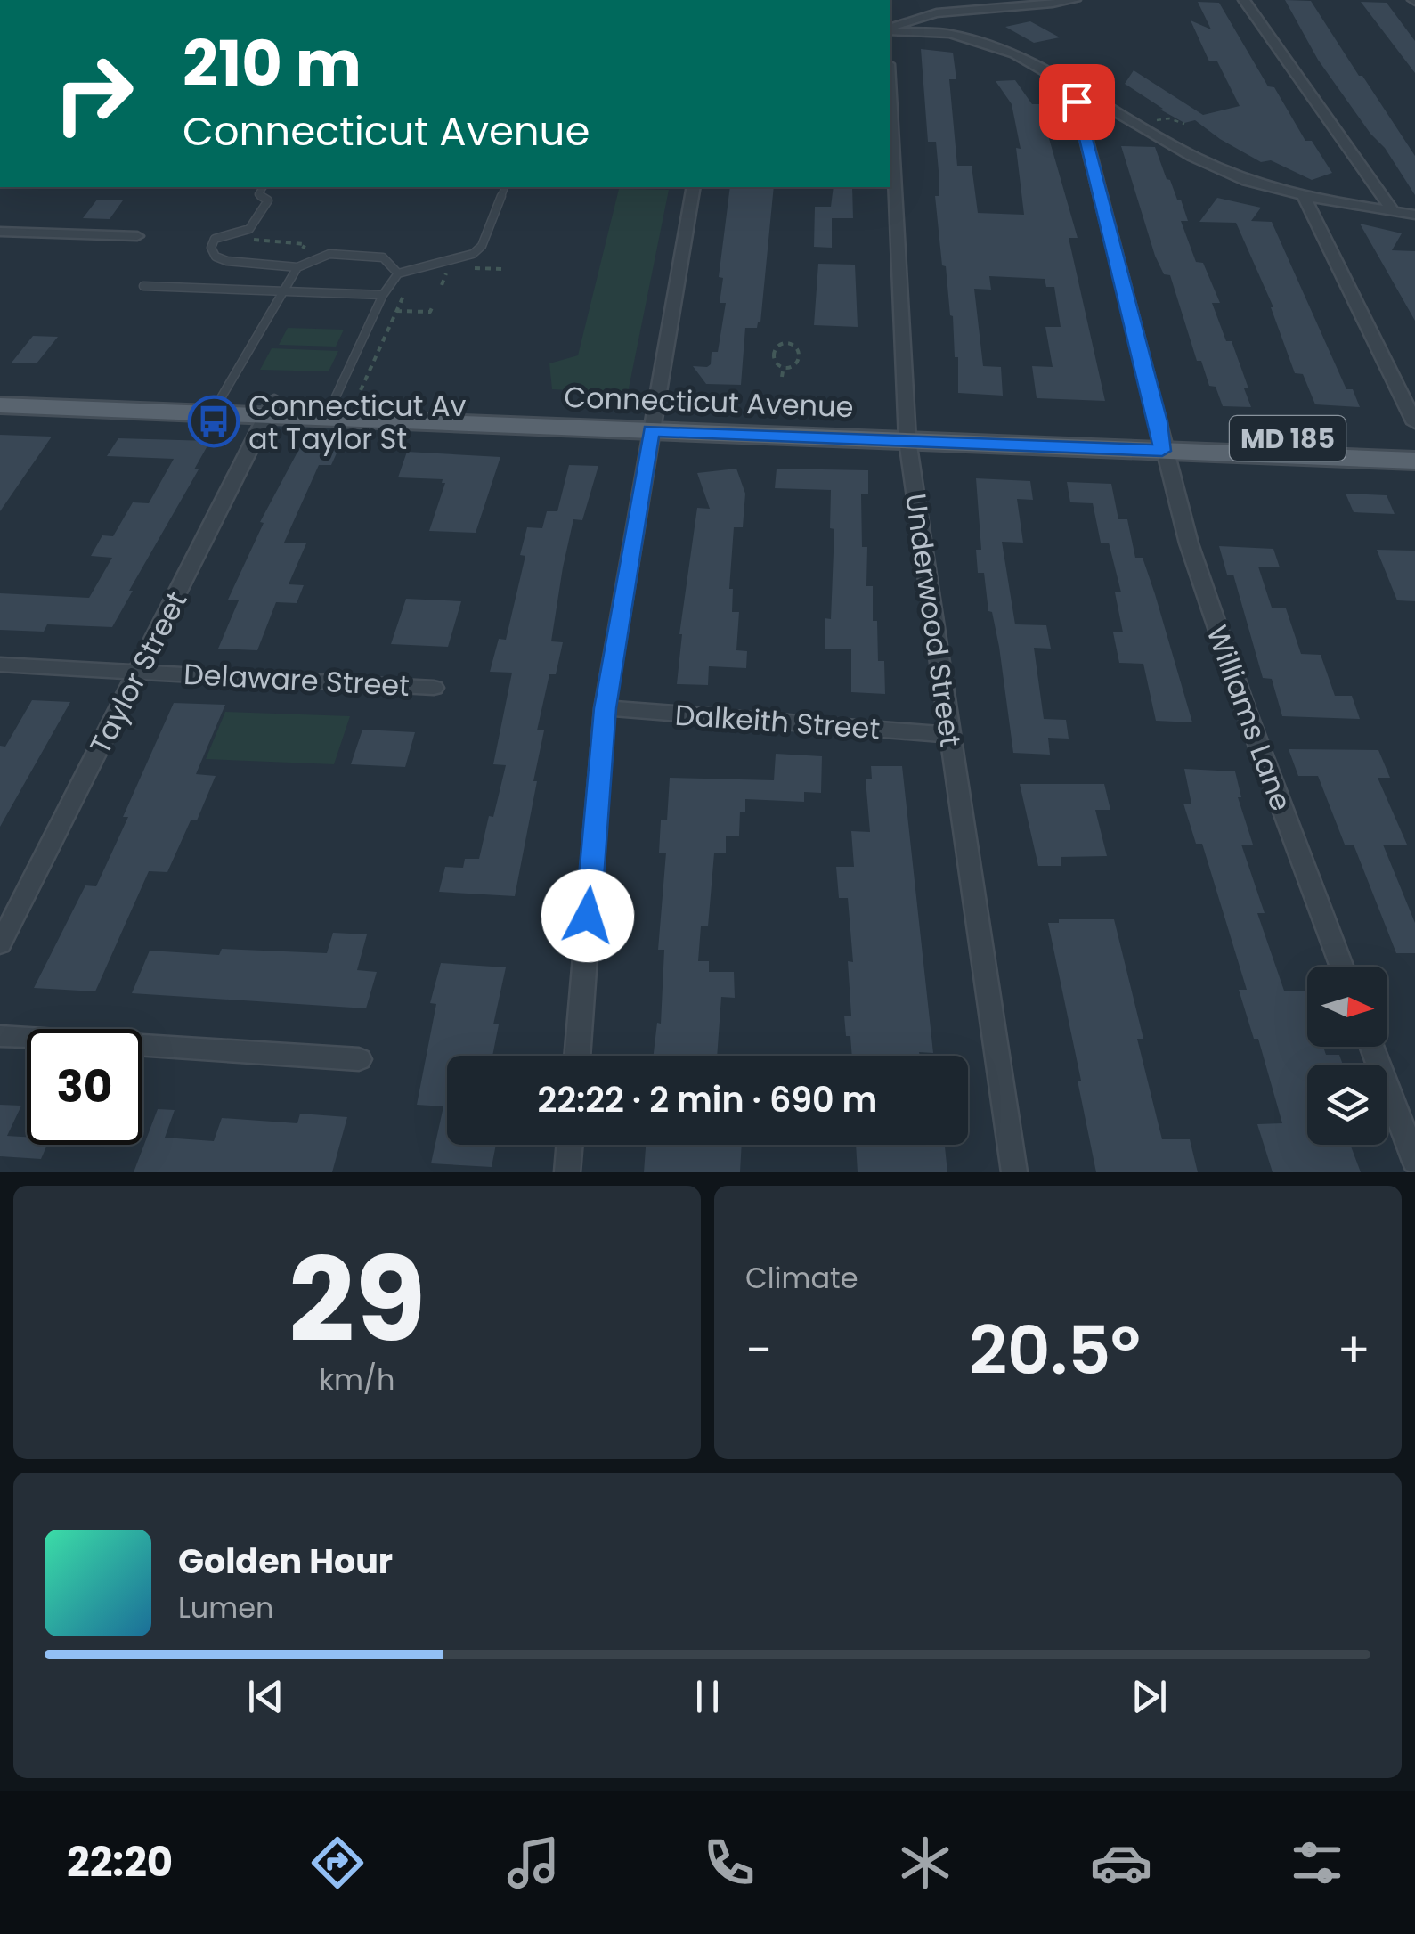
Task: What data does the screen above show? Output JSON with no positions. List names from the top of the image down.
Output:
{
  "streets": {
    "main road": ["Connecticut Avenue", "MD 185"],
    "street": [
      "Underwood Street",
      "Taylor Street",
      "Delaware Street",
      "Williams Lane",
      "Dalkeith Street"
    ]
  },
  "crossings": [
    ["Connecticut Avenue", "Underwood Street"],
    ["Connecticut Avenue", "Taylor Street"],
    ["Connecticut Avenue", "Williams Lane"],
    ["Underwood Street", "Dalkeith Street"],
    ["Taylor Street", "Delaware Street"]
  ],
  "places": {
    "bus stop": ["Connecticut Av at Taylor St"]
  },
  "north": "right",
  "page": {
    "turn": ["210 m", "Connecticut Avenue"],
    "limit": "30",
    "trip": "22:22 · 2 min · 690 m",
    "tile": [
      ["29", "km/h"],
      "Climate"
    ],
    "heat": ["−", "20.5°", "+"],
    "song": ["Golden Hour", "Lumen"],
    "tabs": "22:20"
  }
}
